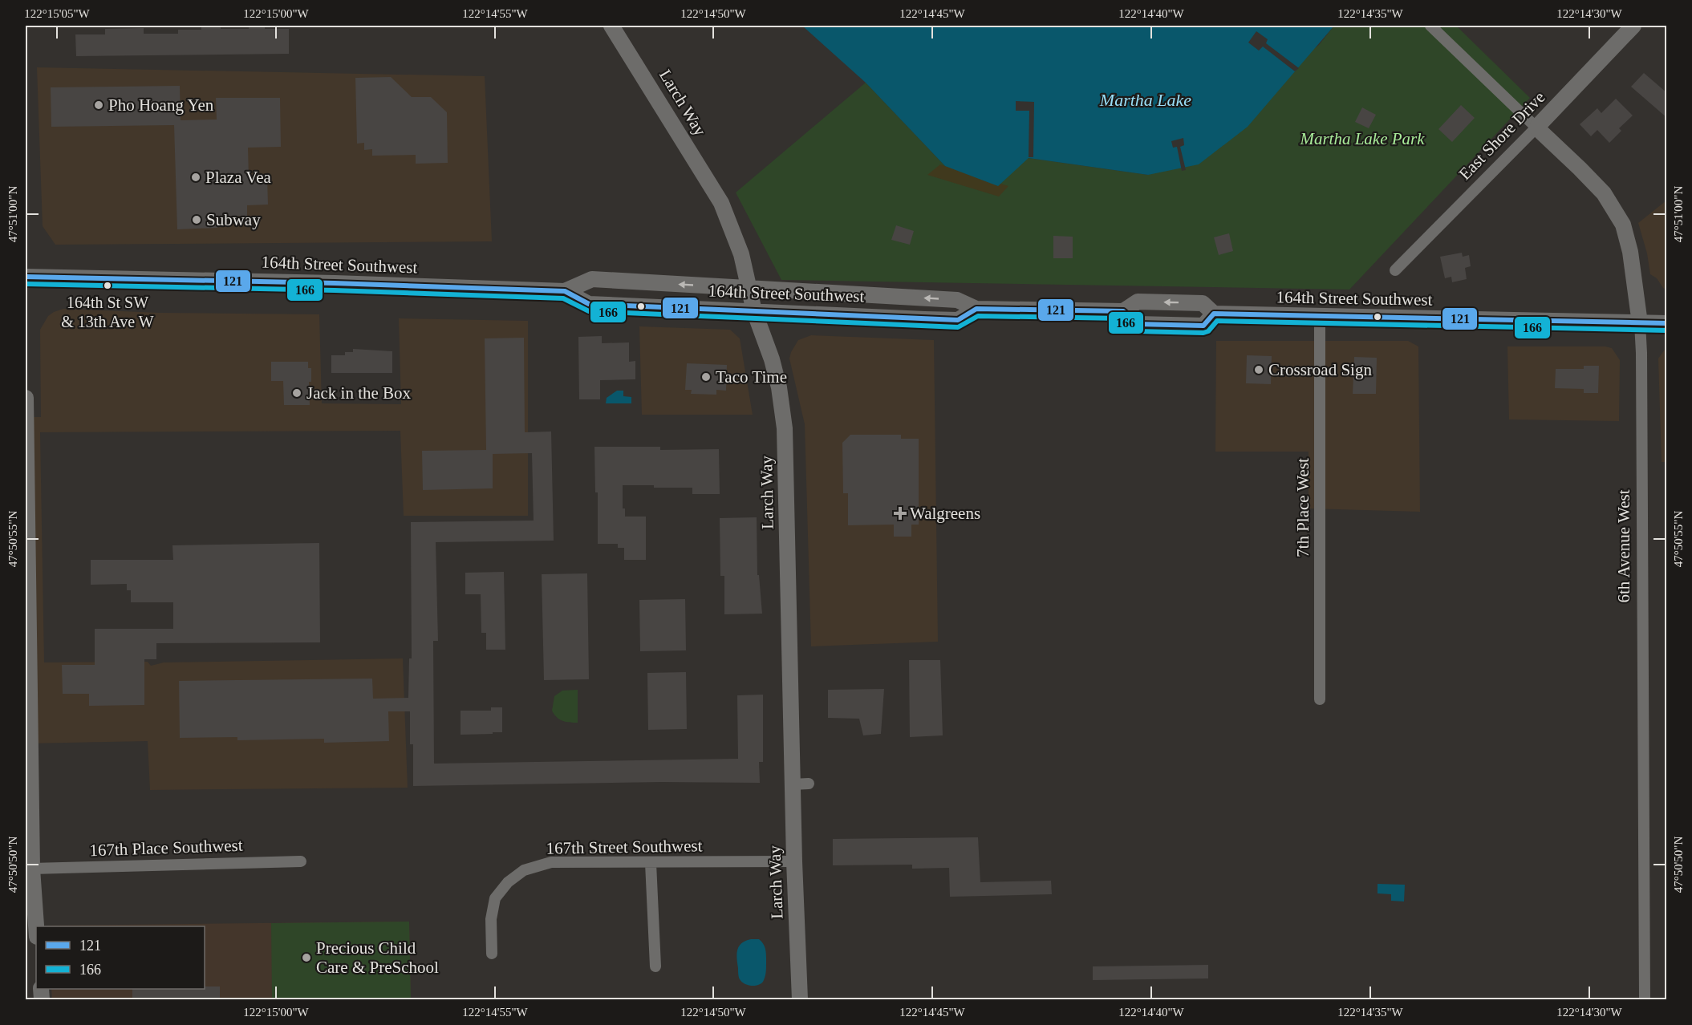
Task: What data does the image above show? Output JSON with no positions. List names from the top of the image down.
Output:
{
  "streets": {
    "main road": [
      "Larch Way",
      "East Shore Drive",
      "164th Street Southwest",
      "6th Avenue West"
    ],
    "street": ["7th Place West", "167th Street Southwest", "167th Place Southwest"]
  },
  "crossings": [
    ["Larch Way", "164th Street Southwest"],
    ["Larch Way", "167th Street Southwest"],
    ["East Shore Drive", "6th Avenue West"],
    ["164th Street Southwest", "7th Place West"],
    ["164th Street Southwest", "6th Avenue West"]
  ],
  "water": ["Martha Lake"],
  "parks": ["Martha Lake Park"],
  "places": {
    "other": [
      "Pho Hoang Yen",
      "Plaza Vea",
      "Subway",
      "164th St SW & 13th Ave W",
      "Crossroad Sign",
      "Taco Time",
      "Jack in the Box",
      "Precious Child Care & PreSchool"
    ],
    "health": ["Walgreens"]
  },
  "lines": ["transit line 121", "transit line 166"],
  "legend": ["121", "166"],
  "coordinates": [
    "122°15'05\"W",
    "122°15'00\"W",
    "122°14'55\"W",
    "122°14'50\"W",
    "122°14'45\"W",
    "122°14'40\"W",
    "122°14'35\"W",
    "122°14'30\"W",
    "47°51'00\"N",
    "47°50'55\"N",
    "47°50'50\"N"
  ]
}
